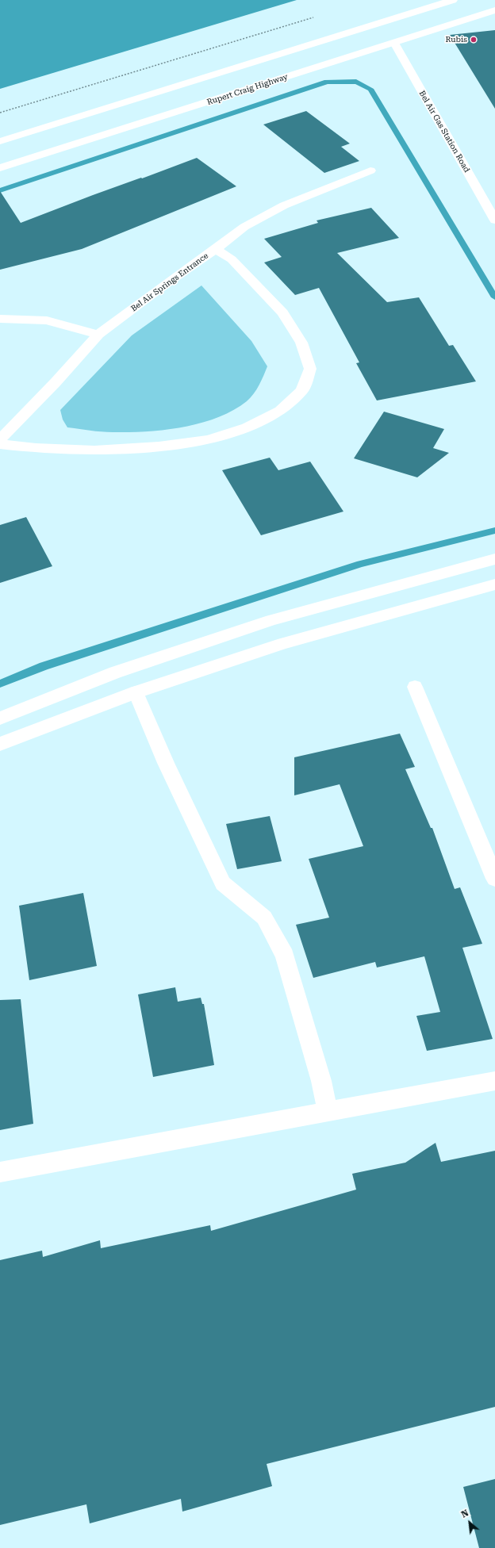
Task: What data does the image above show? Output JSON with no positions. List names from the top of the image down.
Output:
{
  "streets": {
    "street": ["Rupert Craig Highway", "Bel Air Gas Station Road", "Bel Air Springs Entrance"]
  },
  "crossings": [
    ["Rupert Craig Highway", "Bel Air Gas Station Road"]
  ],
  "places": ["Rubis"],
  "north": "top left"
}
